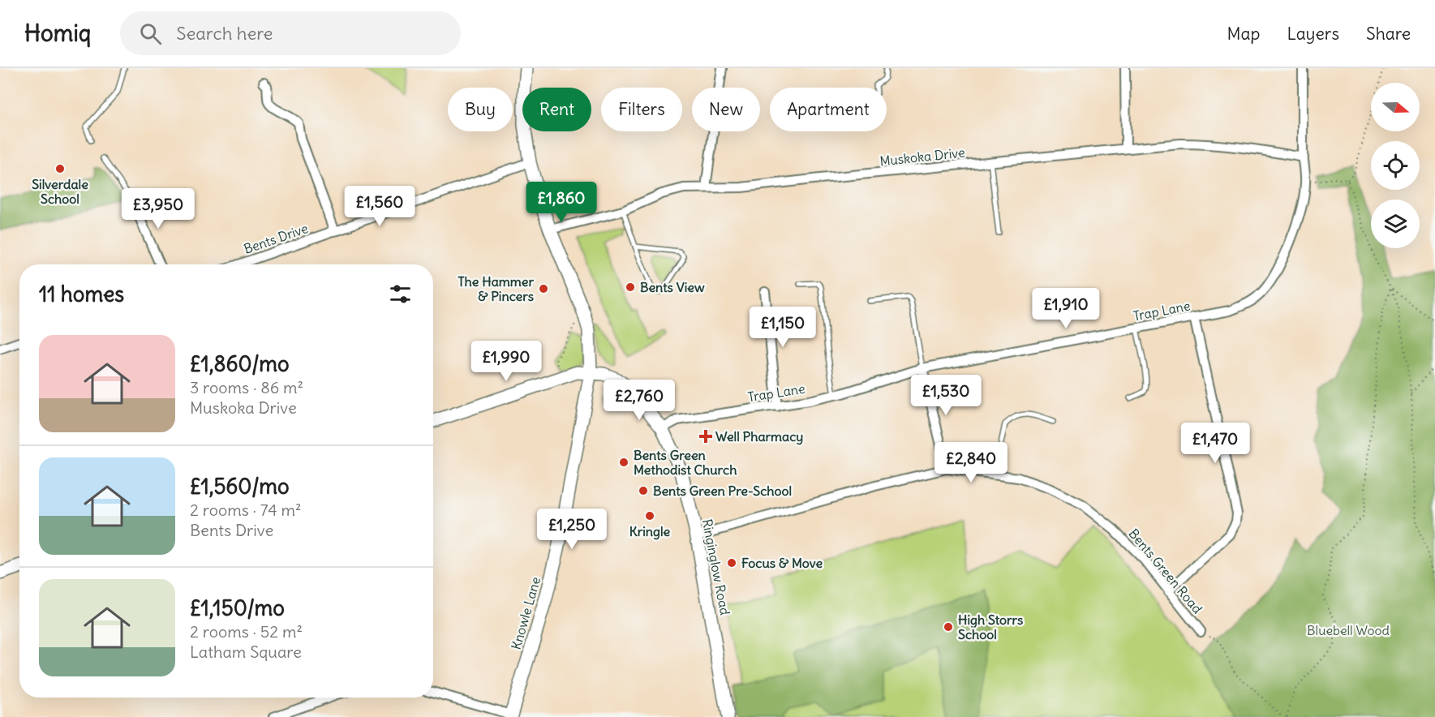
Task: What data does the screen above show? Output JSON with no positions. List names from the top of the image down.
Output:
{
  "streets": {
    "street": [
      "Muskoka Drive",
      "Bents Drive",
      "Trap Lane",
      "Ringinglow Road",
      "Bents Green Road",
      "Knowle Lane"
    ]
  },
  "crossings": [
    ["Muskoka Drive", "Trap Lane"],
    ["Trap Lane", "Ringinglow Road"],
    ["Ringinglow Road", "Bents Green Road"],
    ["Ringinglow Road", "Knowle Lane"]
  ],
  "parks": ["Bluebell Wood"],
  "places": {
    "other": [
      "Silverdale School",
      "Bents View",
      "The Hammer & Pincers",
      "Bents Green Methodist Church",
      "Bents Green Pre-School",
      "Kringle",
      "Focus & Move",
      "High Storrs School"
    ],
    "health": ["Well Pharmacy"]
  },
  "north": "right",
  "page": {
    "header": "Homiq",
    "search": "Search here",
    "nav": ["Map", "Layers", "Share"],
    "chip": [
      "Buy",
      "Rent",
      "Filters",
      "New",
      "Apartment"
    ],
    "price": [
      "£1,860",
      "£1,560",
      "£3,950",
      "£1,910",
      "£1,150",
      "£1,990",
      "£1,530",
      "£2,760",
      "£1,470",
      "£2,840",
      "£1,250"
    ],
    "heading": "11 homes",
    "list": [
      {
        "name": "£1,860/mo",
        "note": "3 rooms · 86 m² · Muskoka Drive"
      },
      {
        "name": "£1,560/mo",
        "note": "2 rooms · 74 m² · Bents Drive"
      },
      {
        "name": "£1,150/mo",
        "note": "2 rooms · 52 m² · Latham Square"
      }
    ]
  }
}
